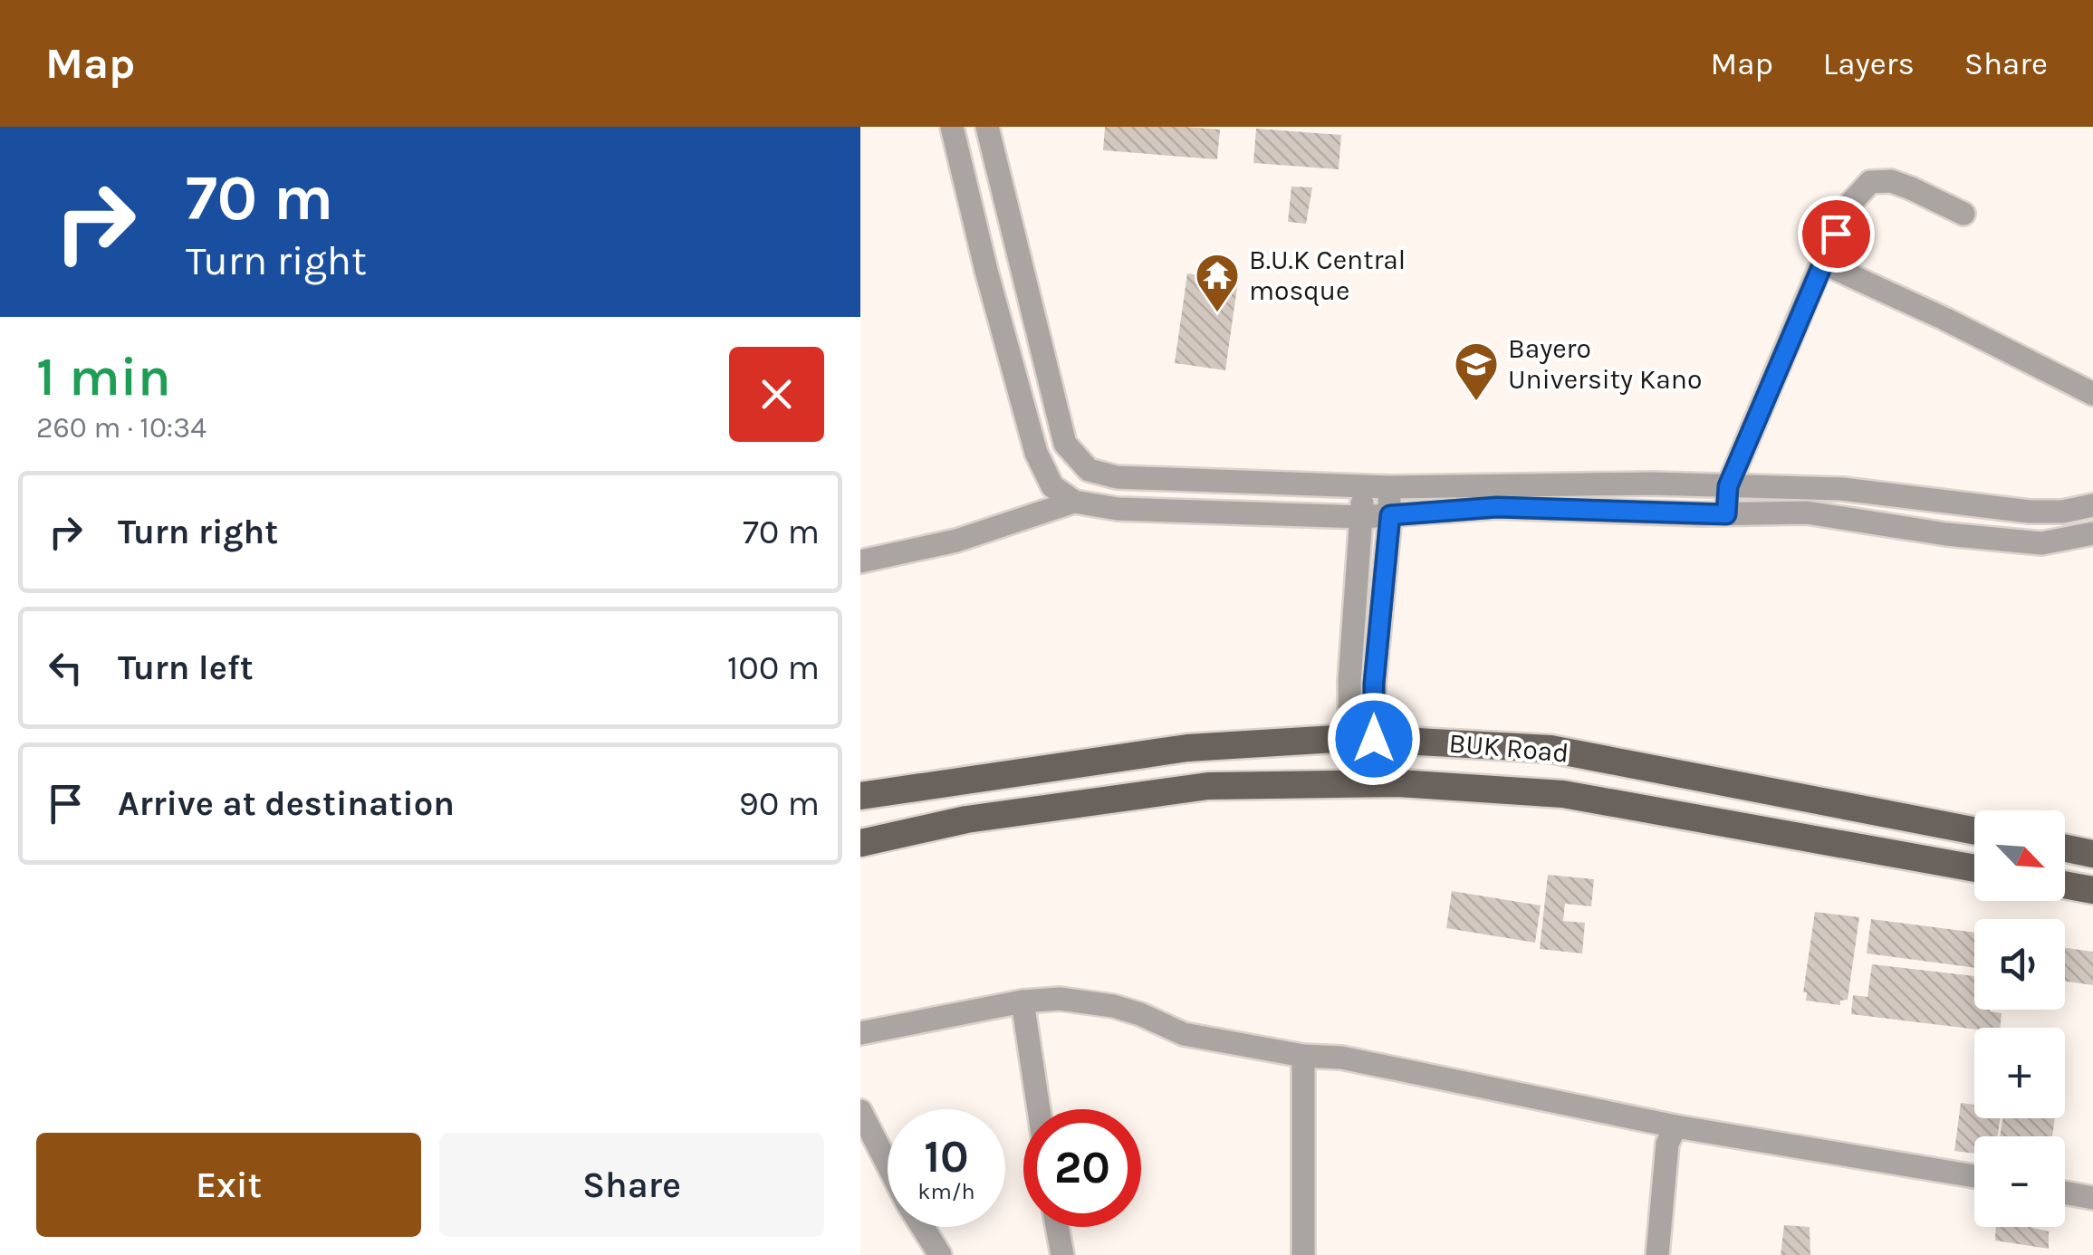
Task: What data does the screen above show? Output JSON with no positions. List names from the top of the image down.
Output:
{
  "streets": {
    "main road": ["BUK Road"]
  },
  "places": {
    "temple": ["B.U.K Central mosque"],
    "school or university": ["Bayero University Kano"]
  },
  "north": "bottom right",
  "page": {
    "header": "Map",
    "nav": ["Map", "Layers", "Share"],
    "turn": ["70 m", "Turn right"],
    "heading": ["1 min", "260 m · 10:34"],
    "list": [
      {
        "name": "Turn right",
        "value": "70 m"
      },
      {
        "name": "Turn left",
        "value": "100 m"
      },
      {
        "name": "Arrive at destination",
        "value": "90 m"
      }
    ],
    "map_buttons": ["+", "−"],
    "speed": "10 km/h",
    "limit": "20",
    "buttons": ["Exit", "Share"]
  }
}
